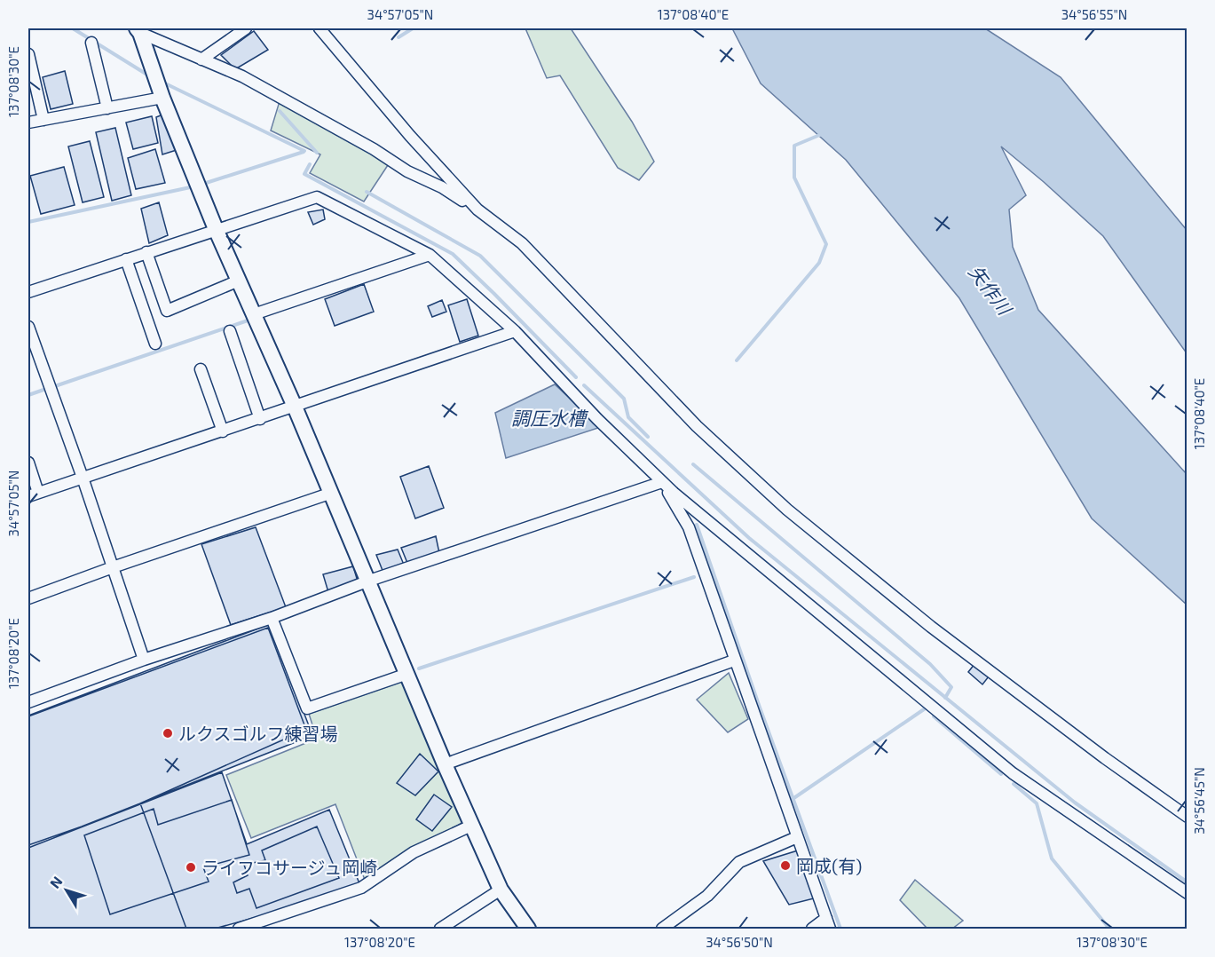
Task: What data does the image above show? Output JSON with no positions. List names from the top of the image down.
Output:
{
  "water": ["矢作川", "調圧水槽"],
  "places": ["ルクスゴルフ練習場", "岡成(有)", "ライフコサージュ岡崎"],
  "north": "top left",
  "coordinates": [
    "34°57'05\"N",
    "137°08'40\"E",
    "34°56'55\"N",
    "137°08'30\"E",
    "137°08'20\"E",
    "34°56'45\"N",
    "34°56'50\"N"
  ]
}
